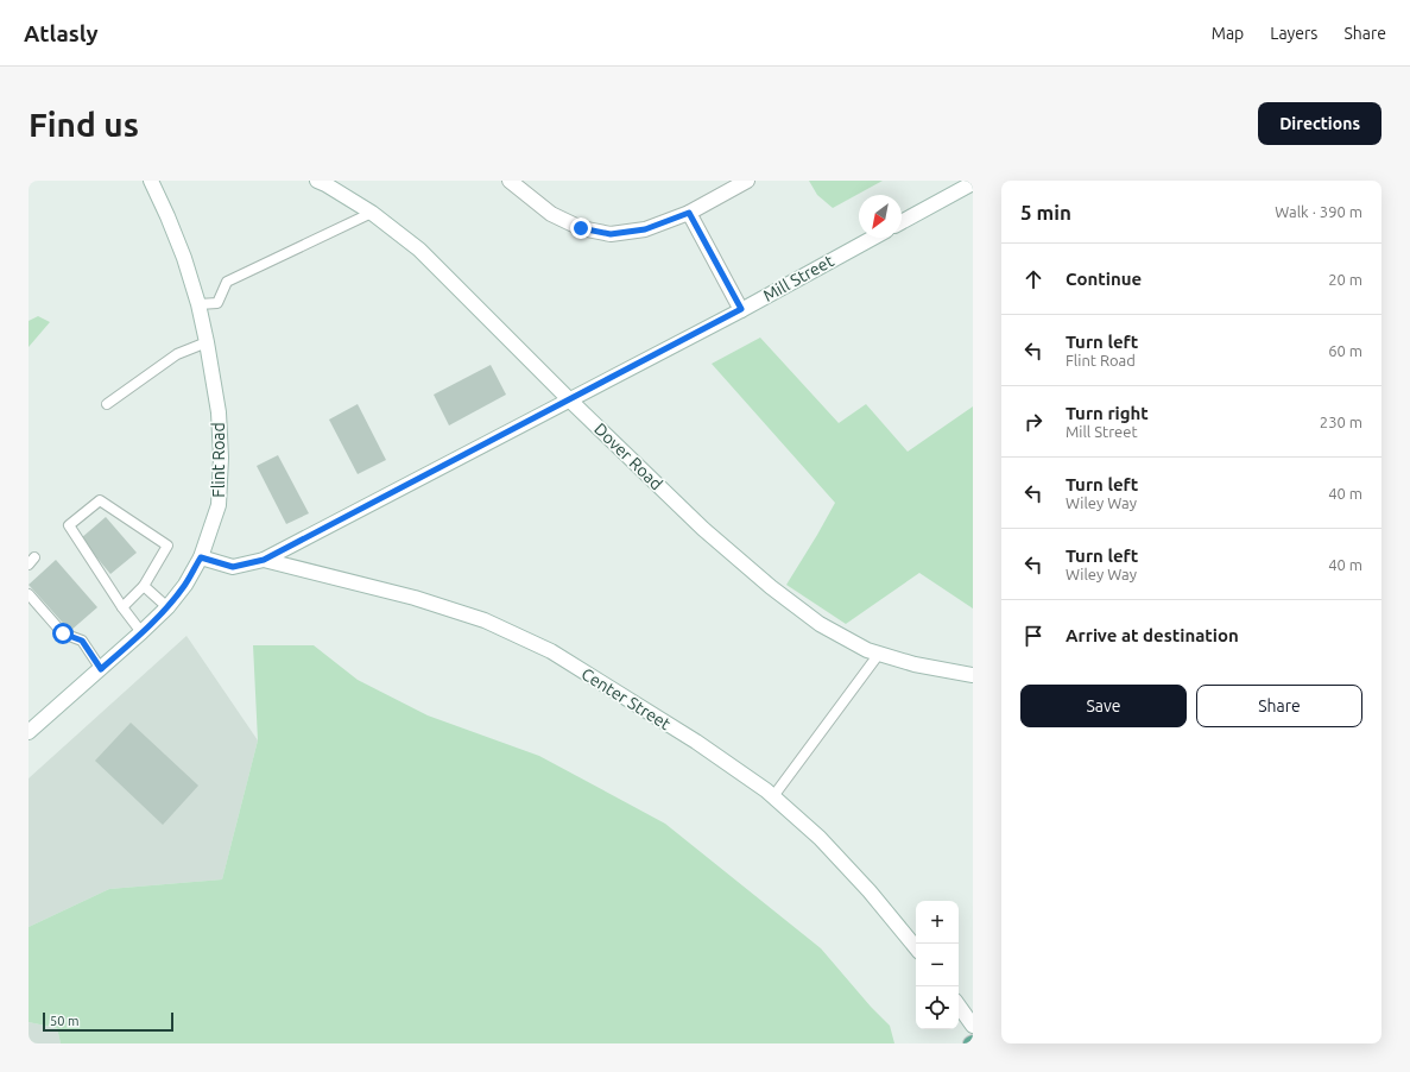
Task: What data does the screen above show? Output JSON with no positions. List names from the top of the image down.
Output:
{
  "streets": {
    "street": [
      "Mill Street",
      "Dover Road",
      "Flint Road",
      "Center Street"
    ]
  },
  "crossings": [
    ["Mill Street", "Dover Road"],
    ["Mill Street", "Flint Road"],
    ["Mill Street", "Center Street"]
  ],
  "scale_bar": "50 m",
  "north": "bottom left",
  "page": {
    "header": "Atlasly",
    "nav": ["Map", "Layers", "Share"],
    "buttons": [
      "Directions",
      ["Save", "Share"]
    ],
    "title": "Find us",
    "heading": ["5 min", "Walk · 390 m"],
    "list": [
      ["Continue", "20 m"],
      ["Turn left", "Flint Road", "60 m"],
      ["Turn right", "Mill Street", "230 m"],
      ["Turn left", "Wiley Way", "40 m"],
      ["Turn left", "Wiley Way", "40 m"],
      "Arrive at destination"
    ],
    "map_buttons": ["+", "−"],
    "scale": "50 m"
  }
}
